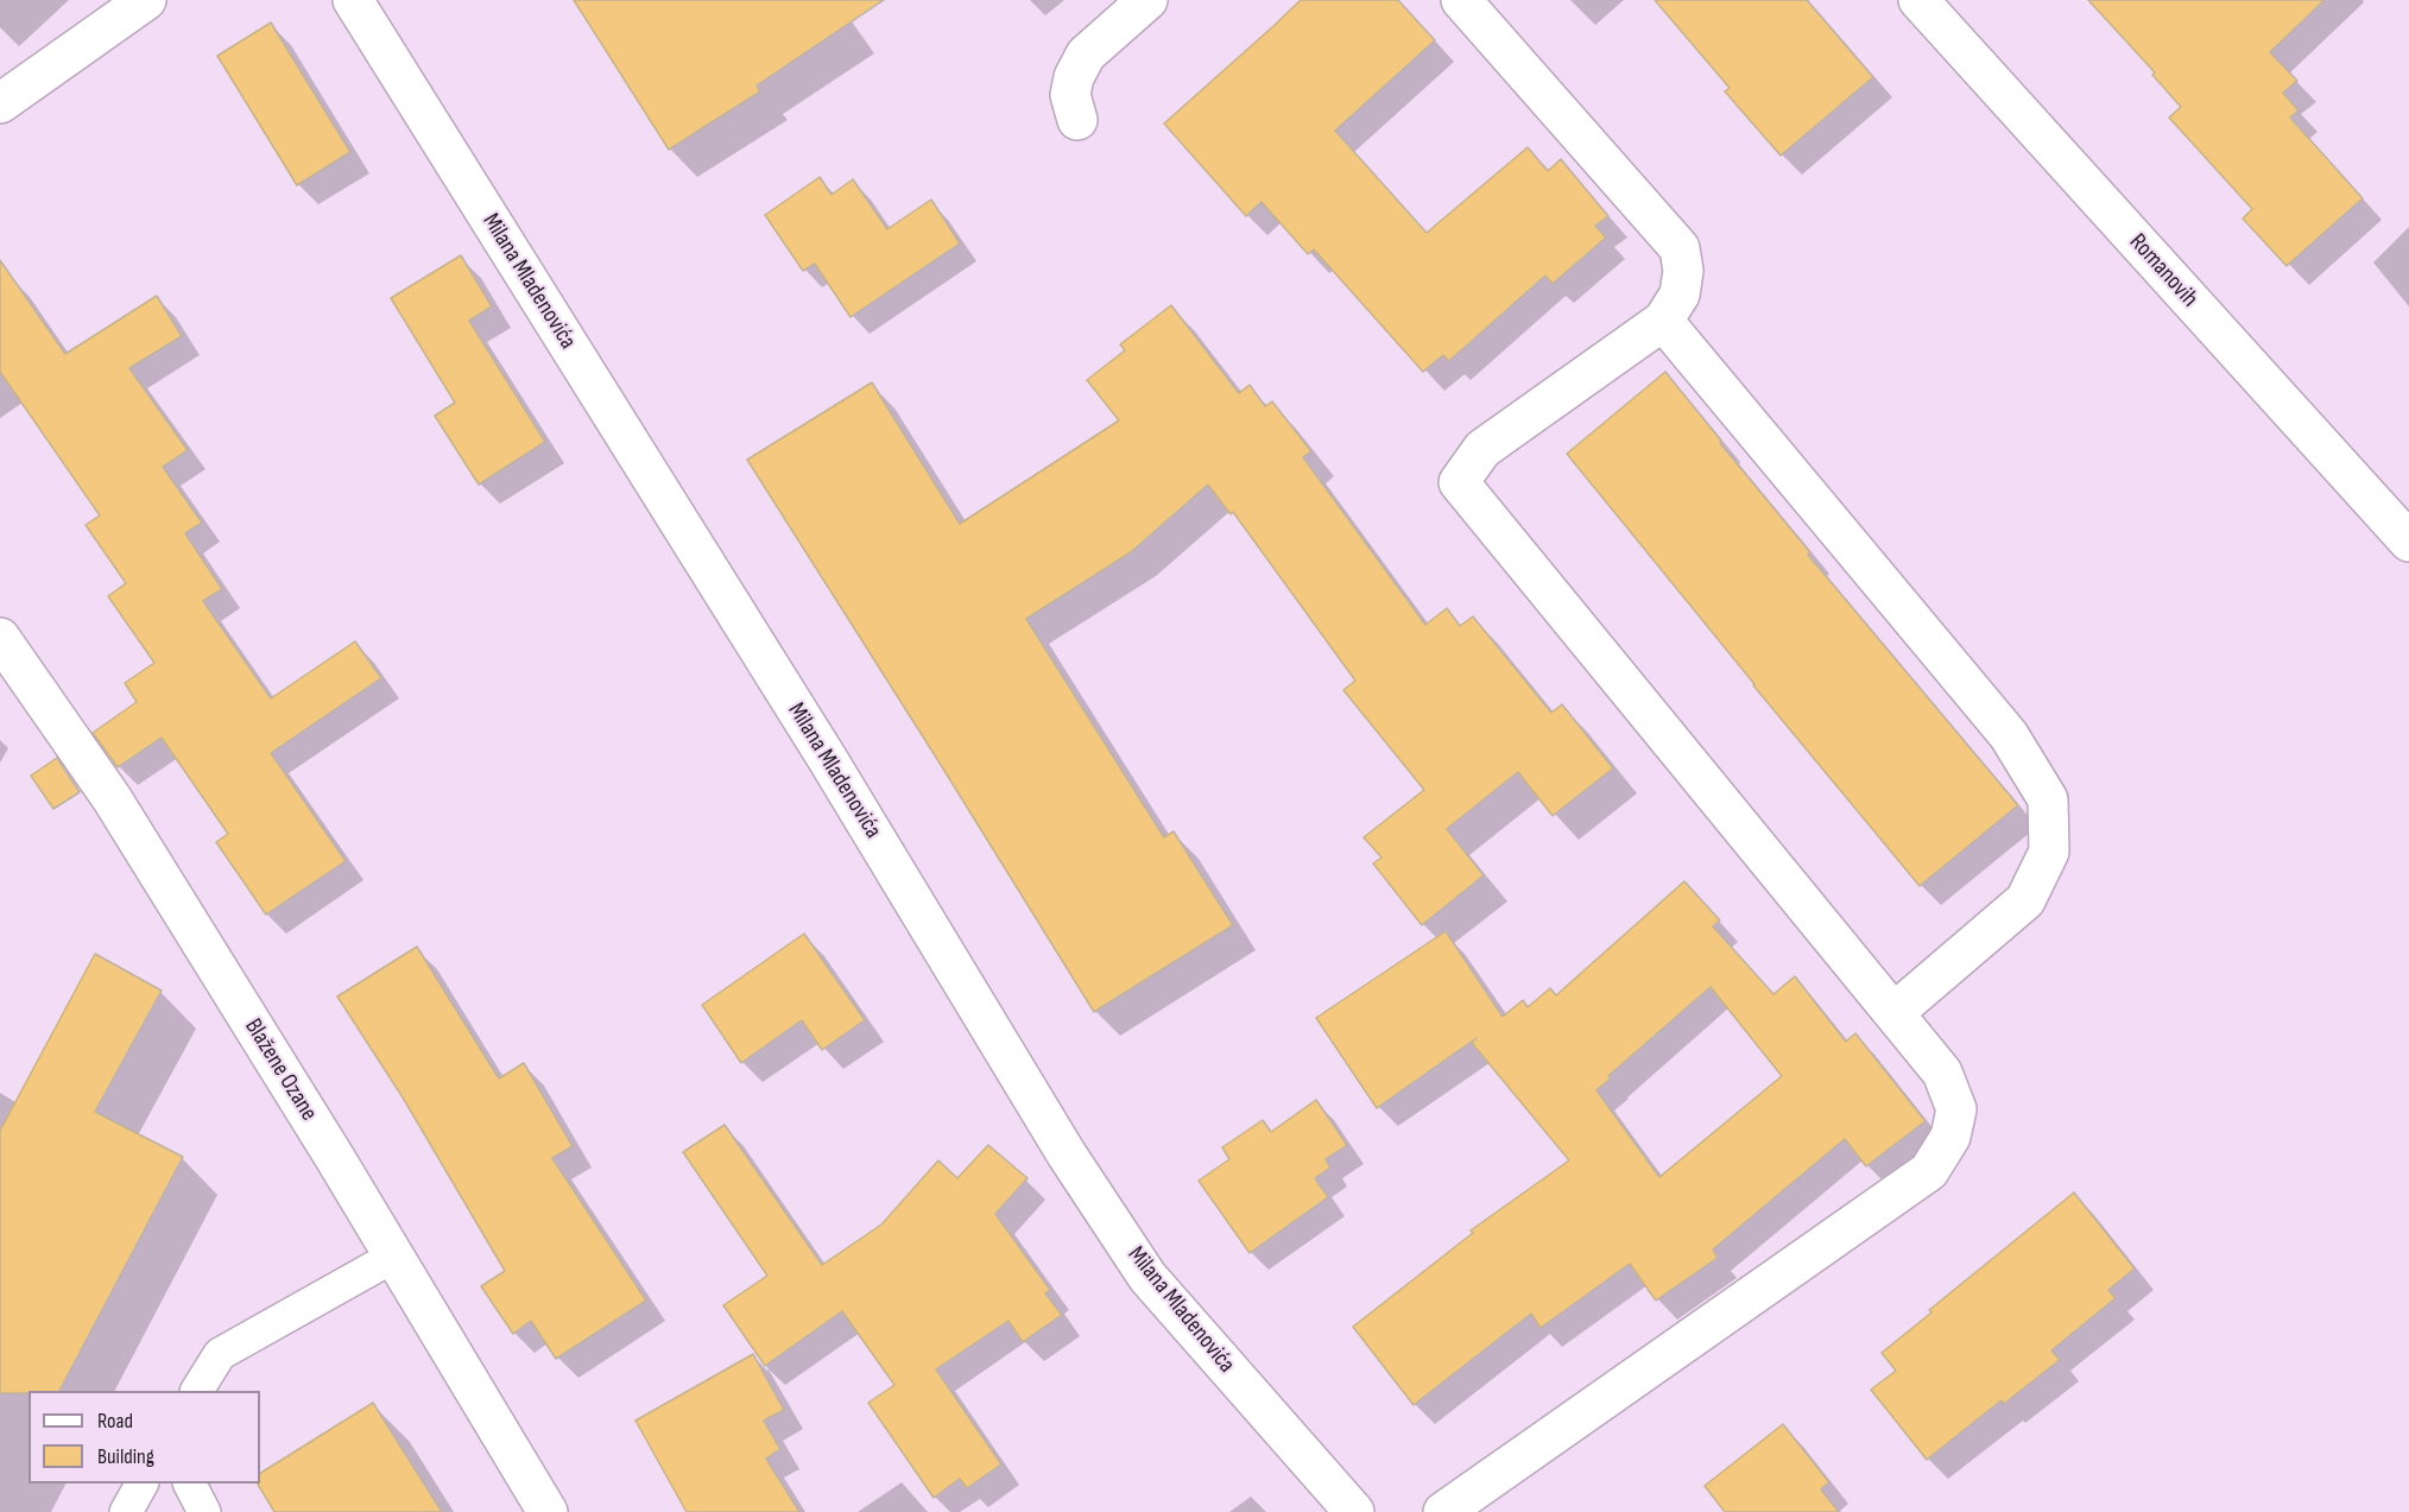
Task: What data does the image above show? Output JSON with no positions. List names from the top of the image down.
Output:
{
  "streets": {
    "street": ["Romanovih", "Milana Mladenovića", "Blažene Ozane"]
  },
  "legend": ["Road", "Building"]
}
